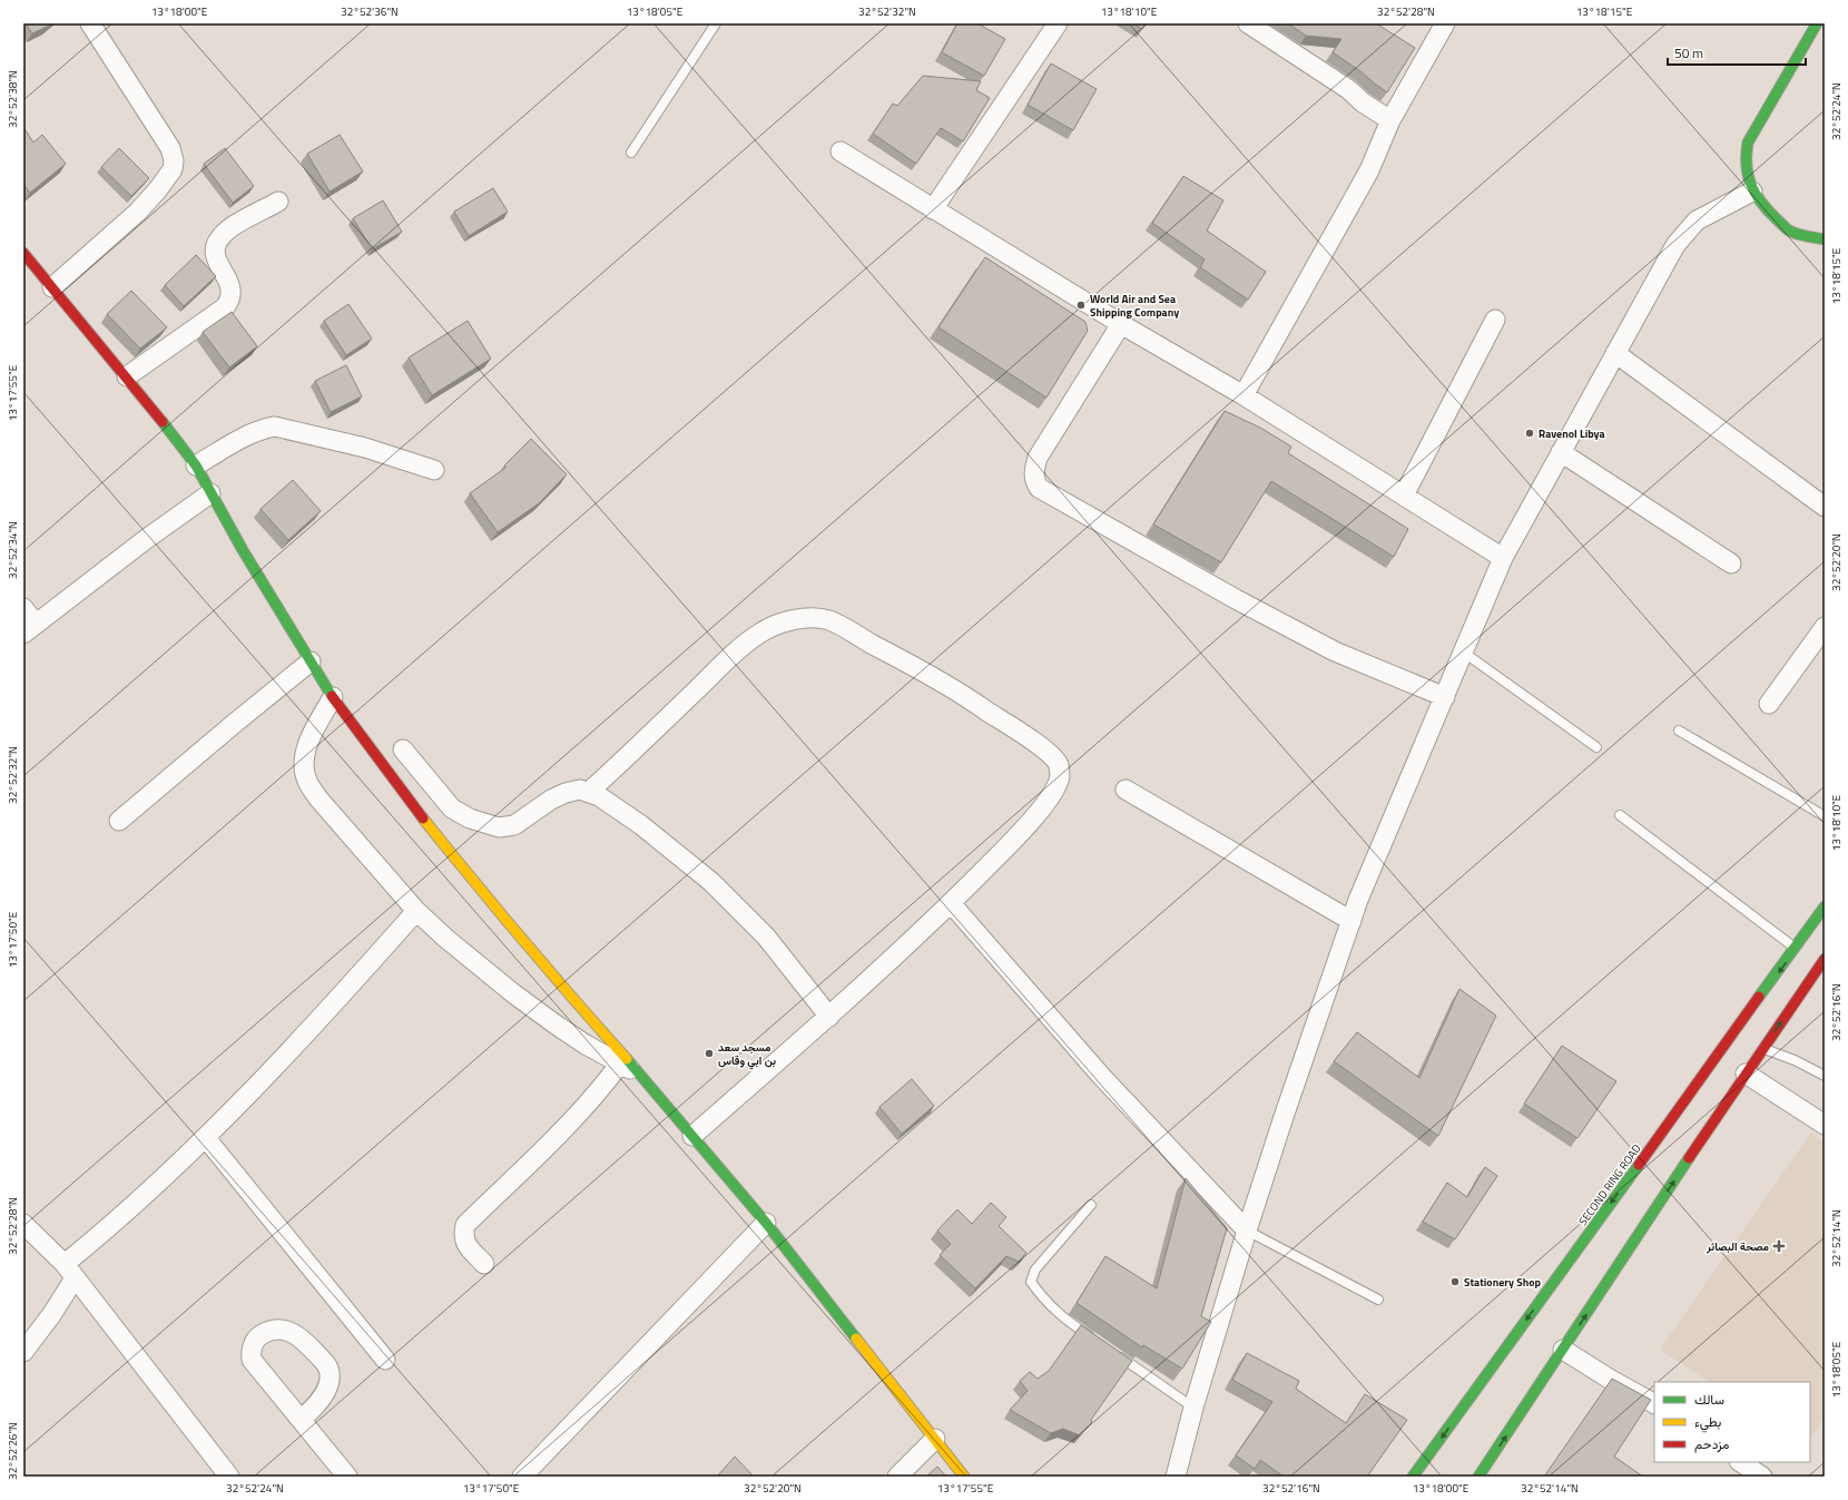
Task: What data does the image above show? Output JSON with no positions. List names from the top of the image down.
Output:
{
  "streets": {
    "main road": ["SECOND RING ROAD"]
  },
  "places": {
    "other": [
      "World Air and Sea Shipping Company",
      "Ravenol Libya",
      "مسجد سعد بن ابي وقاس",
      "Stationery Shop"
    ],
    "health": ["مصحة البصائر"]
  },
  "legend": ["سالك", "بطيء", "مزدحم"],
  "scale_bar": "50 m",
  "coordinates": [
    "13°18'00\"E",
    "32°52'36\"N",
    "13°18'05\"E",
    "32°52'32\"N",
    "13°18'10\"E",
    "32°52'28\"N",
    "13°18'15\"E",
    "32°52'38\"N",
    "32°52'24\"N",
    "13°17'55\"E",
    "32°52'34\"N",
    "32°52'20\"N",
    "13°17'50\"E",
    "32°52'16\"N",
    "32°52'14\"N",
    "32°52'26\"N"
  ]
}
